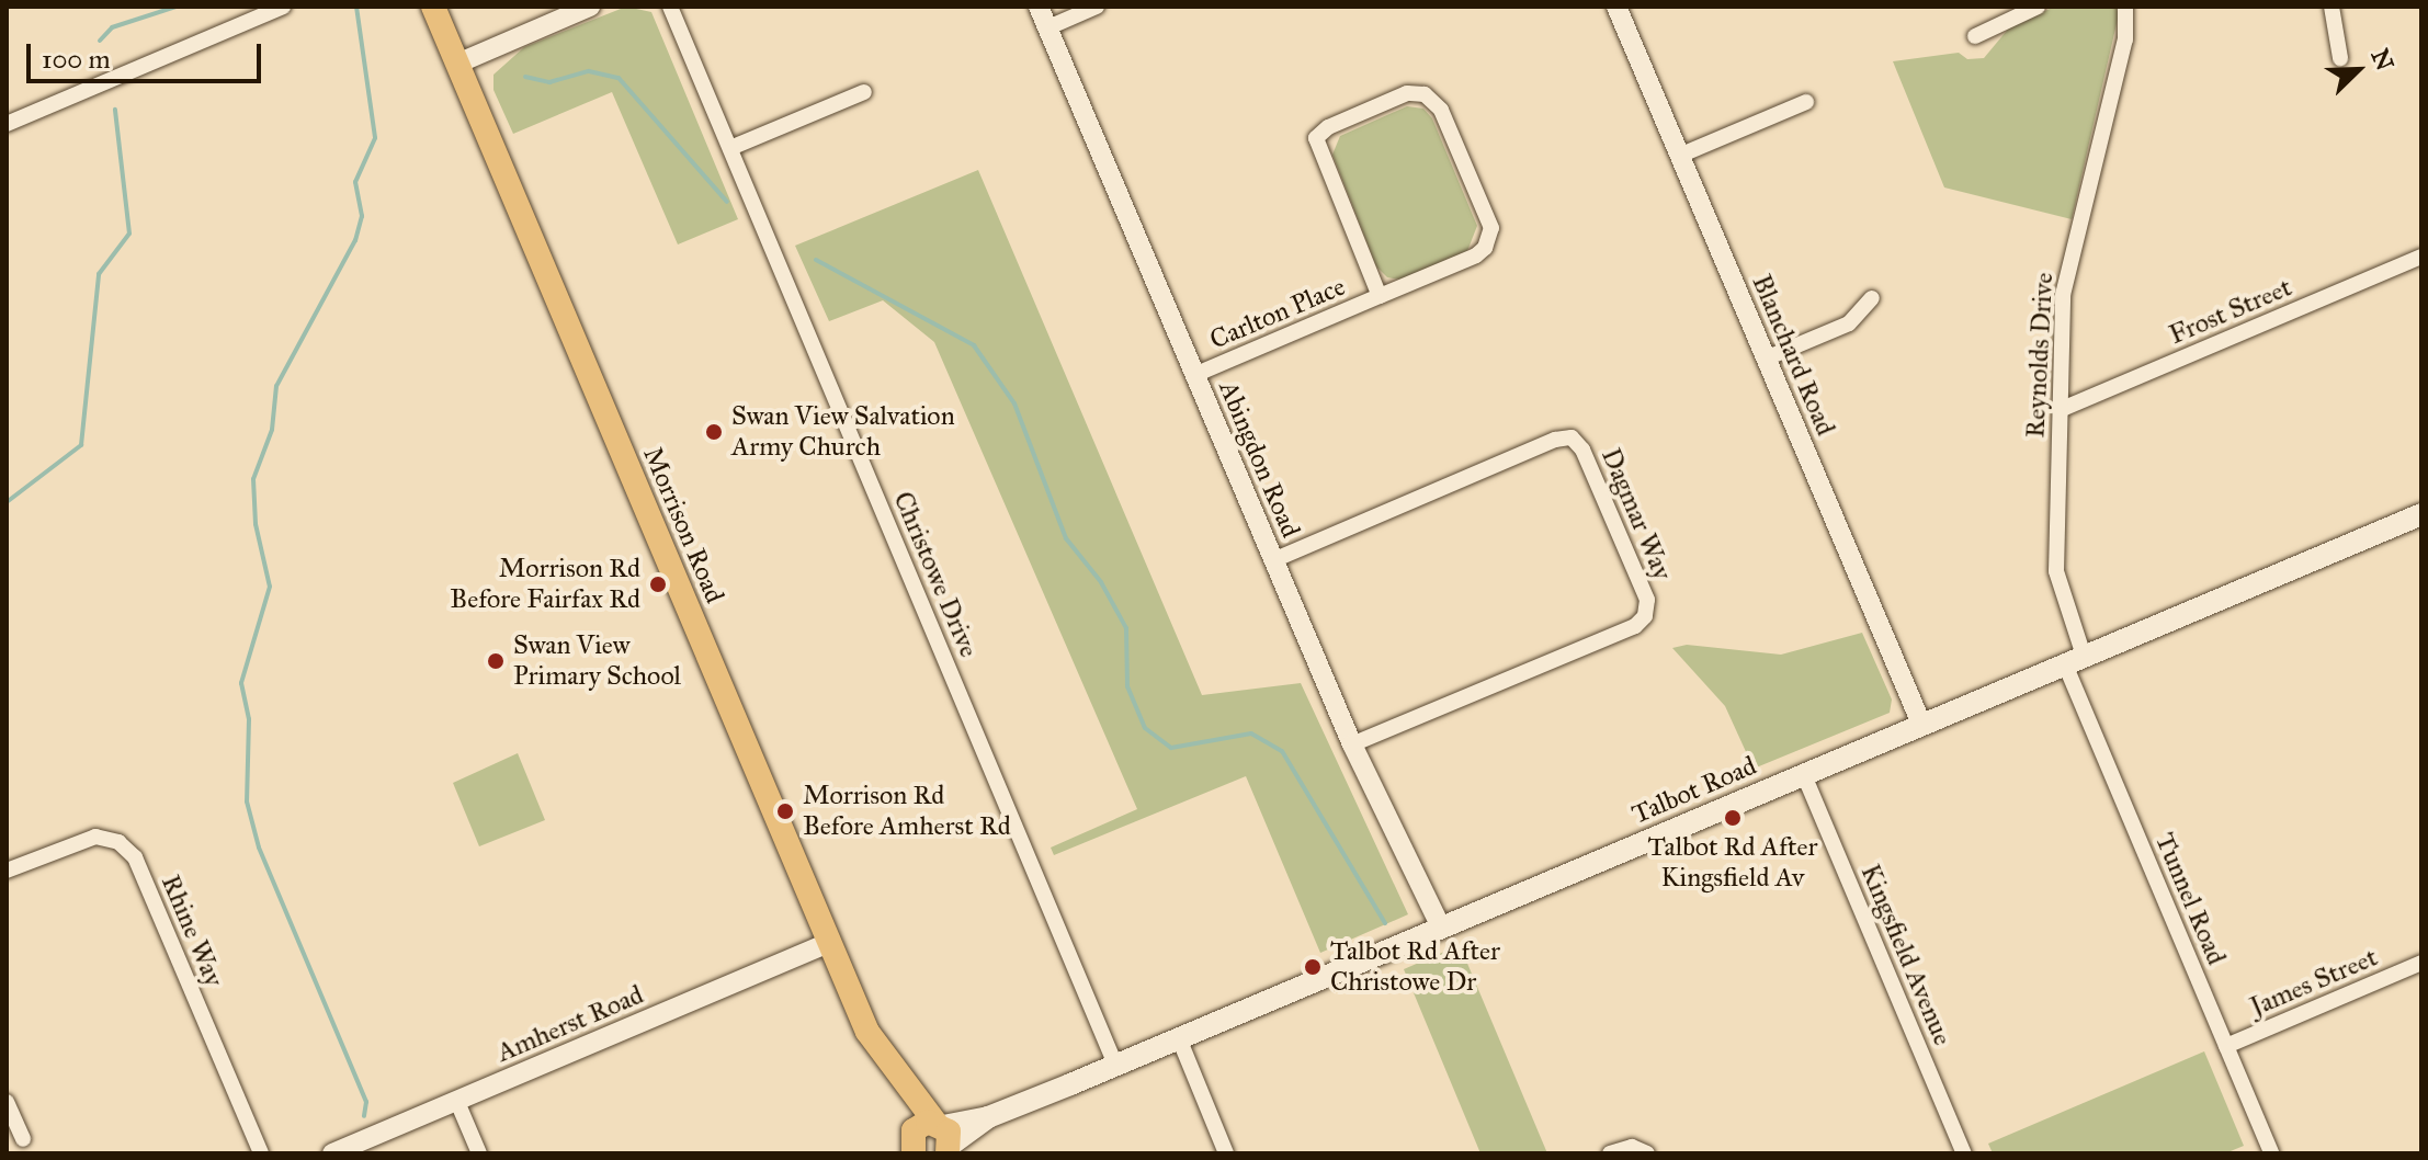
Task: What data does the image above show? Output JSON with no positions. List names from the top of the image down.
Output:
{
  "streets": {
    "main road": ["Morrison Road", "Talbot Road"],
    "street": [
      "Frost Street",
      "Carlton Place",
      "Blanchard Road",
      "Reynolds Drive",
      "Abingdon Road",
      "Dagmar Way",
      "Christowe Drive",
      "Tunnel Road",
      "Rhine Way",
      "Kingsfield Avenue",
      "James Street",
      "Amherst Road"
    ]
  },
  "crossings": [
    ["Frost Street", "Reynolds Drive"],
    ["Carlton Place", "Abingdon Road"],
    ["Blanchard Road", "Talbot Road"],
    ["Reynolds Drive", "Talbot Road"],
    ["Reynolds Drive", "Tunnel Road"],
    ["Abingdon Road", "Dagmar Way"],
    ["Abingdon Road", "Talbot Road"],
    ["Morrison Road", "Talbot Road"],
    ["Morrison Road", "Amherst Road"],
    ["Christowe Drive", "Talbot Road"],
    ["Talbot Road", "Tunnel Road"],
    ["Talbot Road", "Kingsfield Avenue"],
    ["Tunnel Road", "James Street"]
  ],
  "places": [
    "Swan View Salvation Army Church",
    "Morrison Rd Before Fairfax Rd",
    "Swan View Primary School",
    "Morrison Rd Before Amherst Rd",
    "Talbot Rd After Kingsfield Av",
    "Talbot Rd After Christowe Dr"
  ],
  "scale_bar": "100 m",
  "north": "top right"
}
